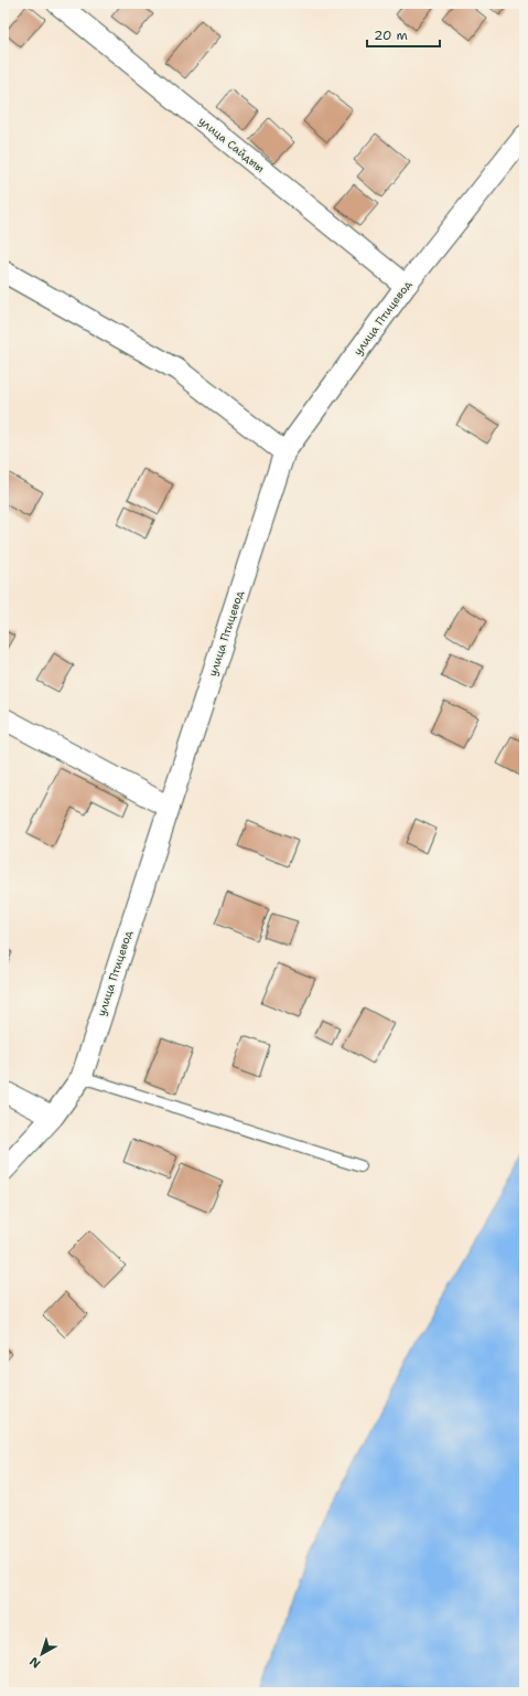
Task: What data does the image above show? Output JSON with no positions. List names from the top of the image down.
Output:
{
  "streets": {
    "street": ["улица Сайдыы", "улица Птицевод"]
  },
  "crossings": [
    ["улица Сайдыы", "улица Птицевод"]
  ],
  "scale_bar": "20 m",
  "north": "bottom left"
}
